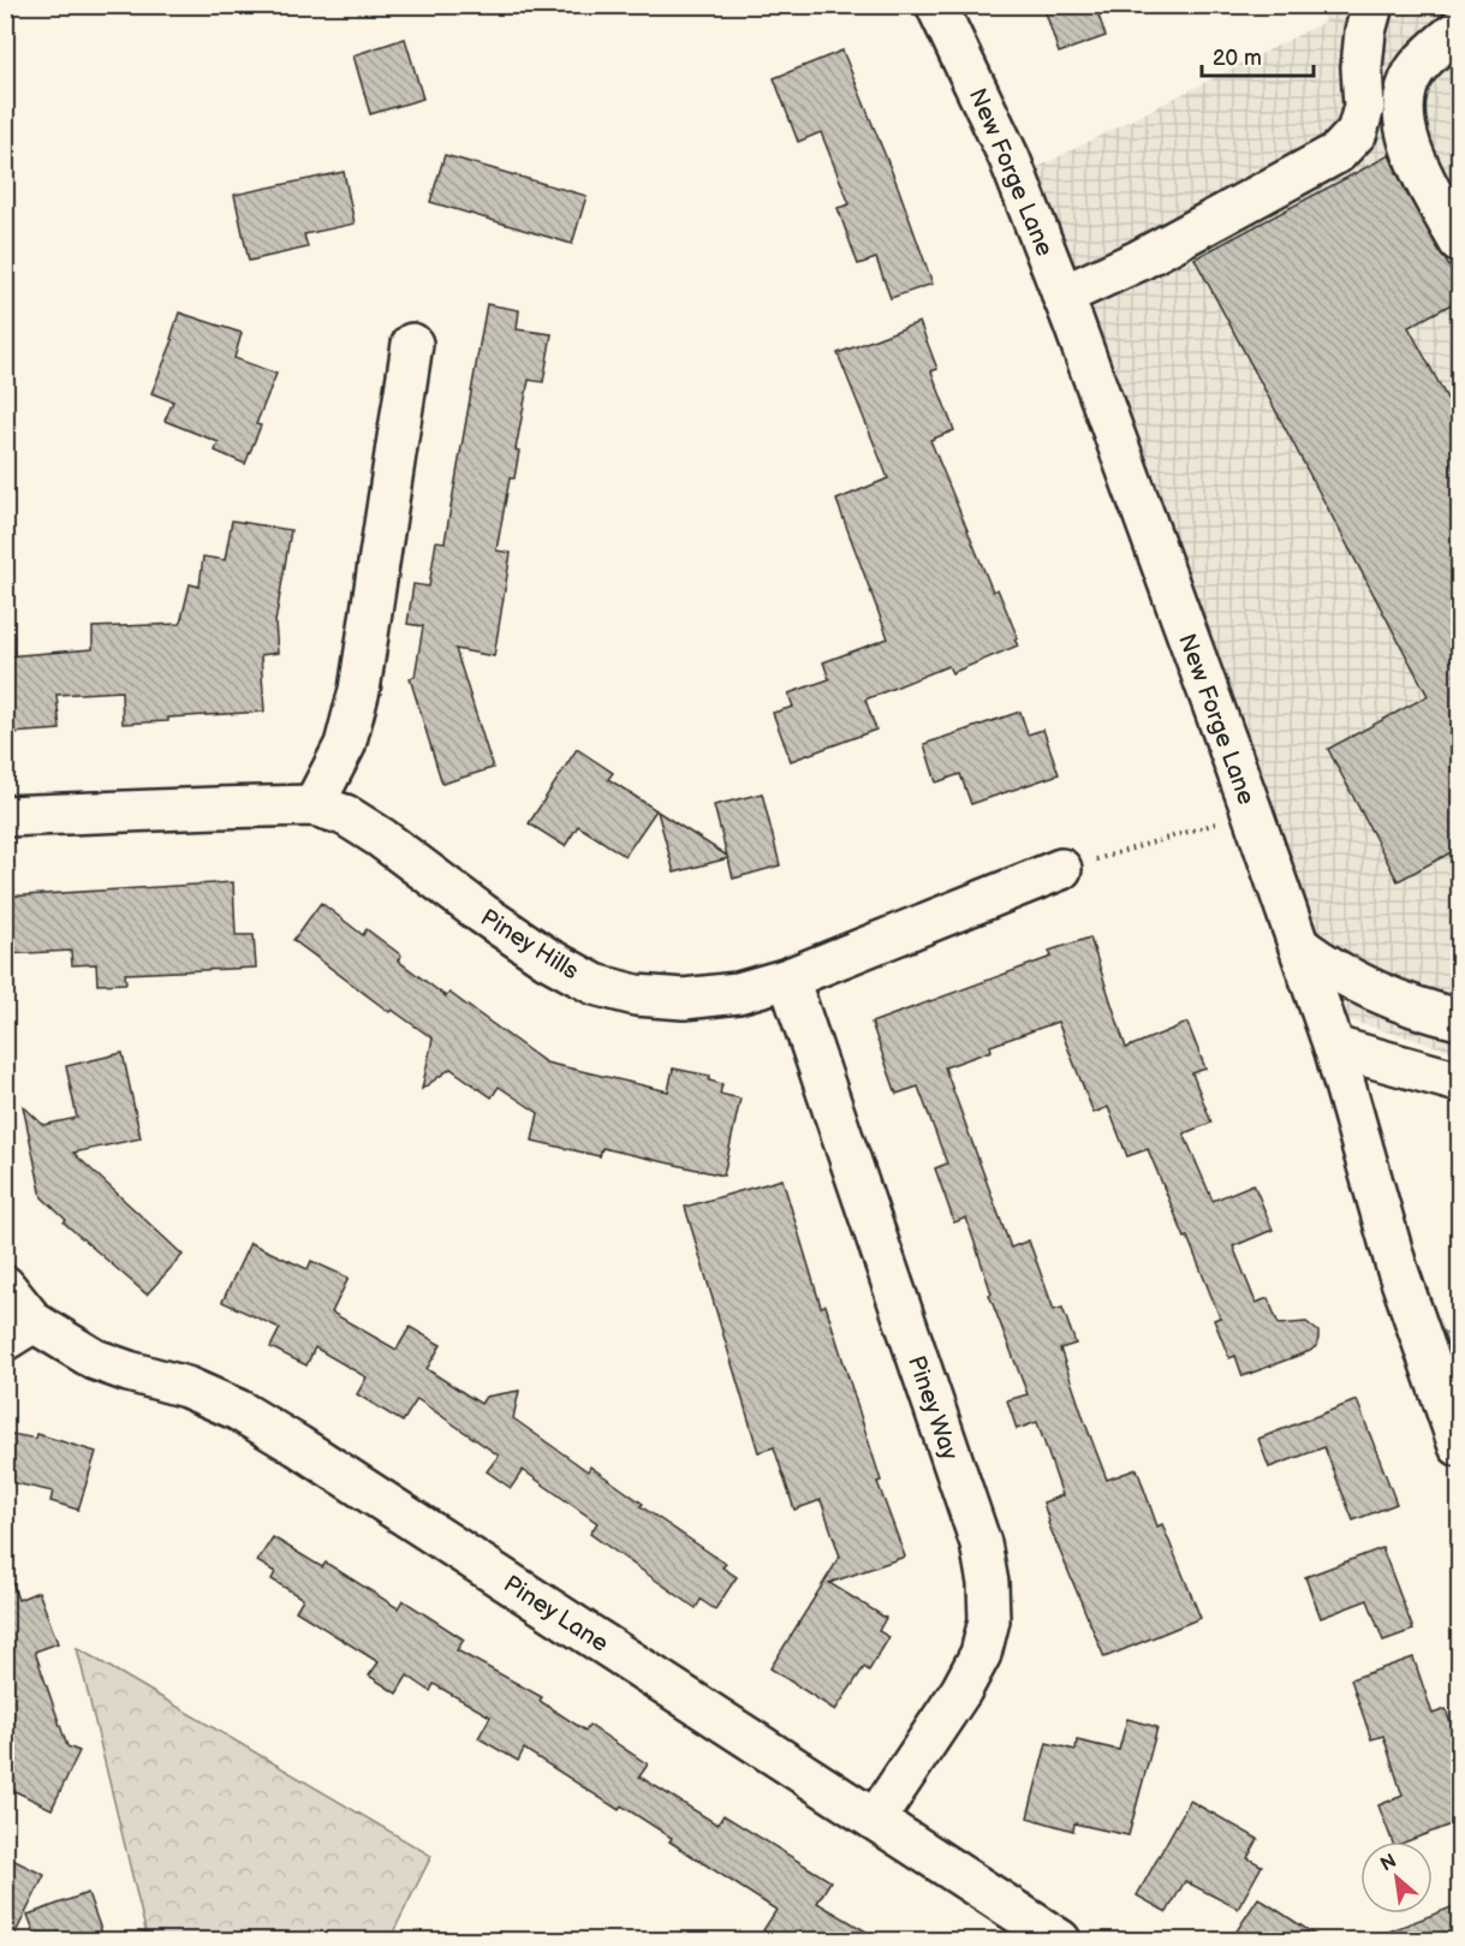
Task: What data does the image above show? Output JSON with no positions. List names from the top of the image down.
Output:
{
  "streets": {
    "street": [
      "New Forge Lane",
      "Piney Hills",
      "Piney Way",
      "Piney Lane"
    ]
  },
  "crossings": [
    ["Piney Hills", "Piney Way"],
    ["Piney Way", "Piney Lane"]
  ],
  "scale_bar": "20 m",
  "north": "top left"
}
